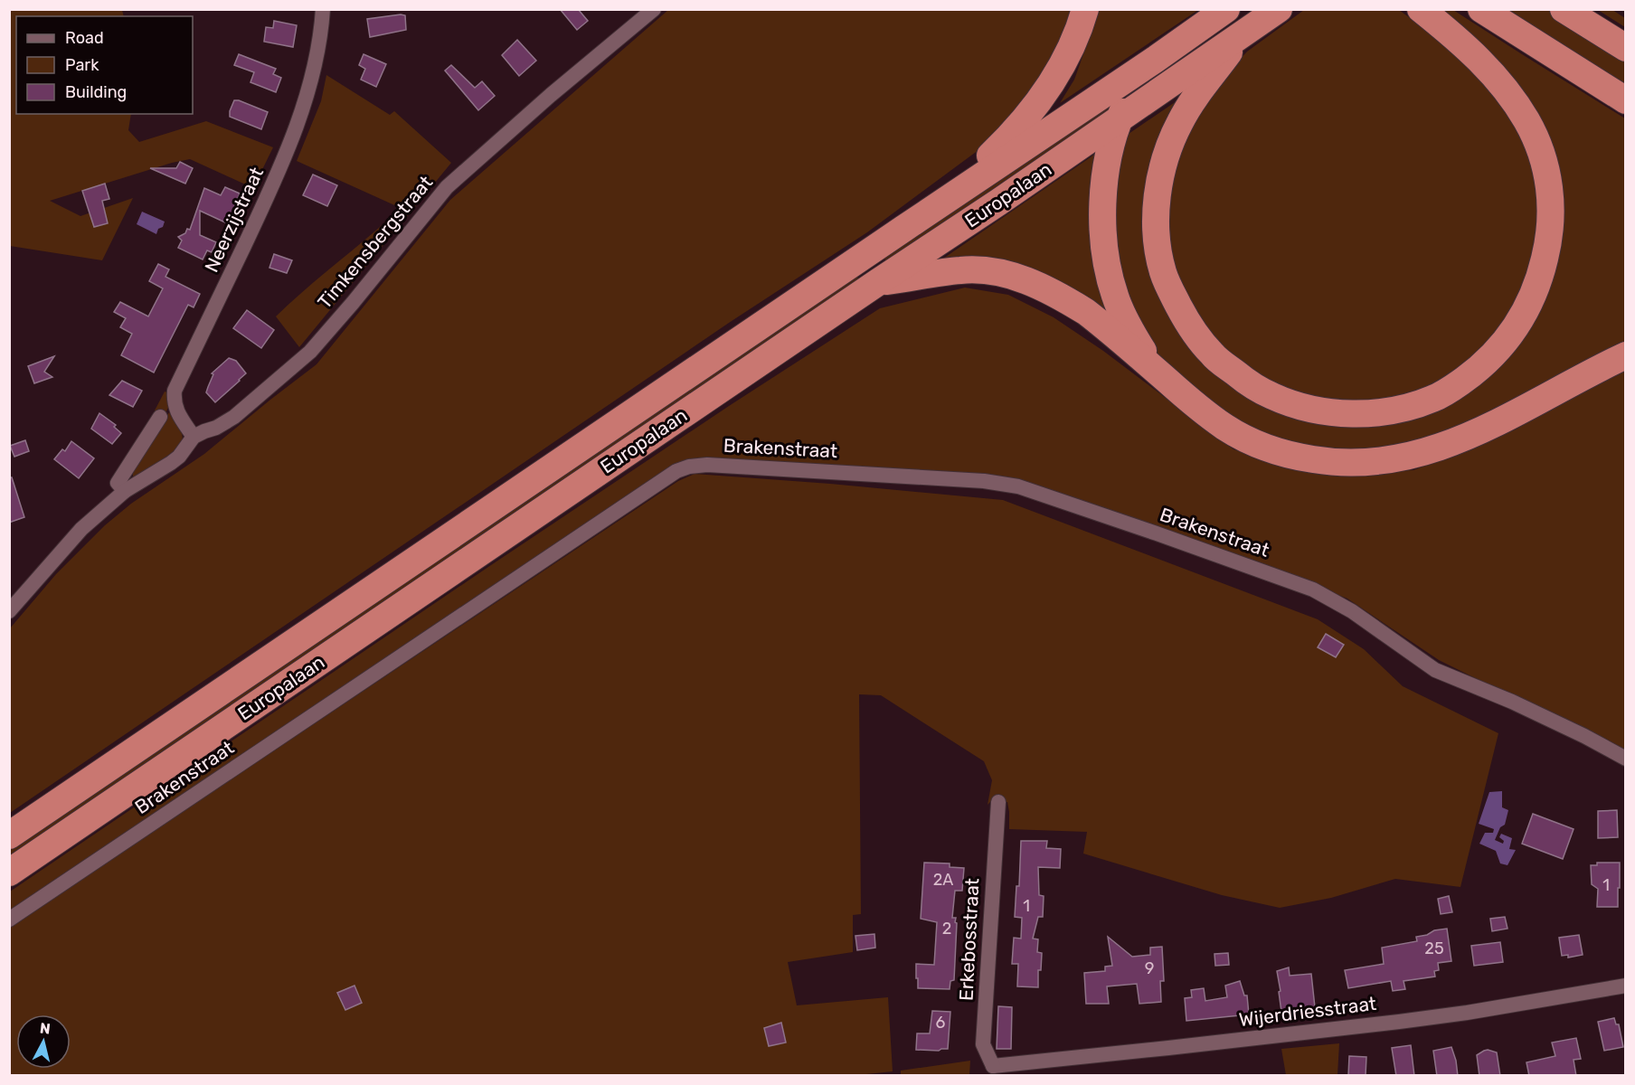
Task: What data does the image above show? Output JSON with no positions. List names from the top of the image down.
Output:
{
  "streets": {
    "highway": ["Europalaan"],
    "street": [
      "Neerzijstraat",
      "Timkensbergstraat",
      "Brakenstraat",
      "Erkebosstraat",
      "Wijerdriesstraat"
    ]
  },
  "crossings": [
    ["Neerzijstraat", "Timkensbergstraat"],
    ["Erkebosstraat", "Wijerdriesstraat"]
  ],
  "house_numbers": [
    "2A",
    "1",
    "1",
    "2",
    "25",
    "9",
    "6"
  ],
  "legend": ["Road", "Park", "Building"],
  "north": "top"
}
